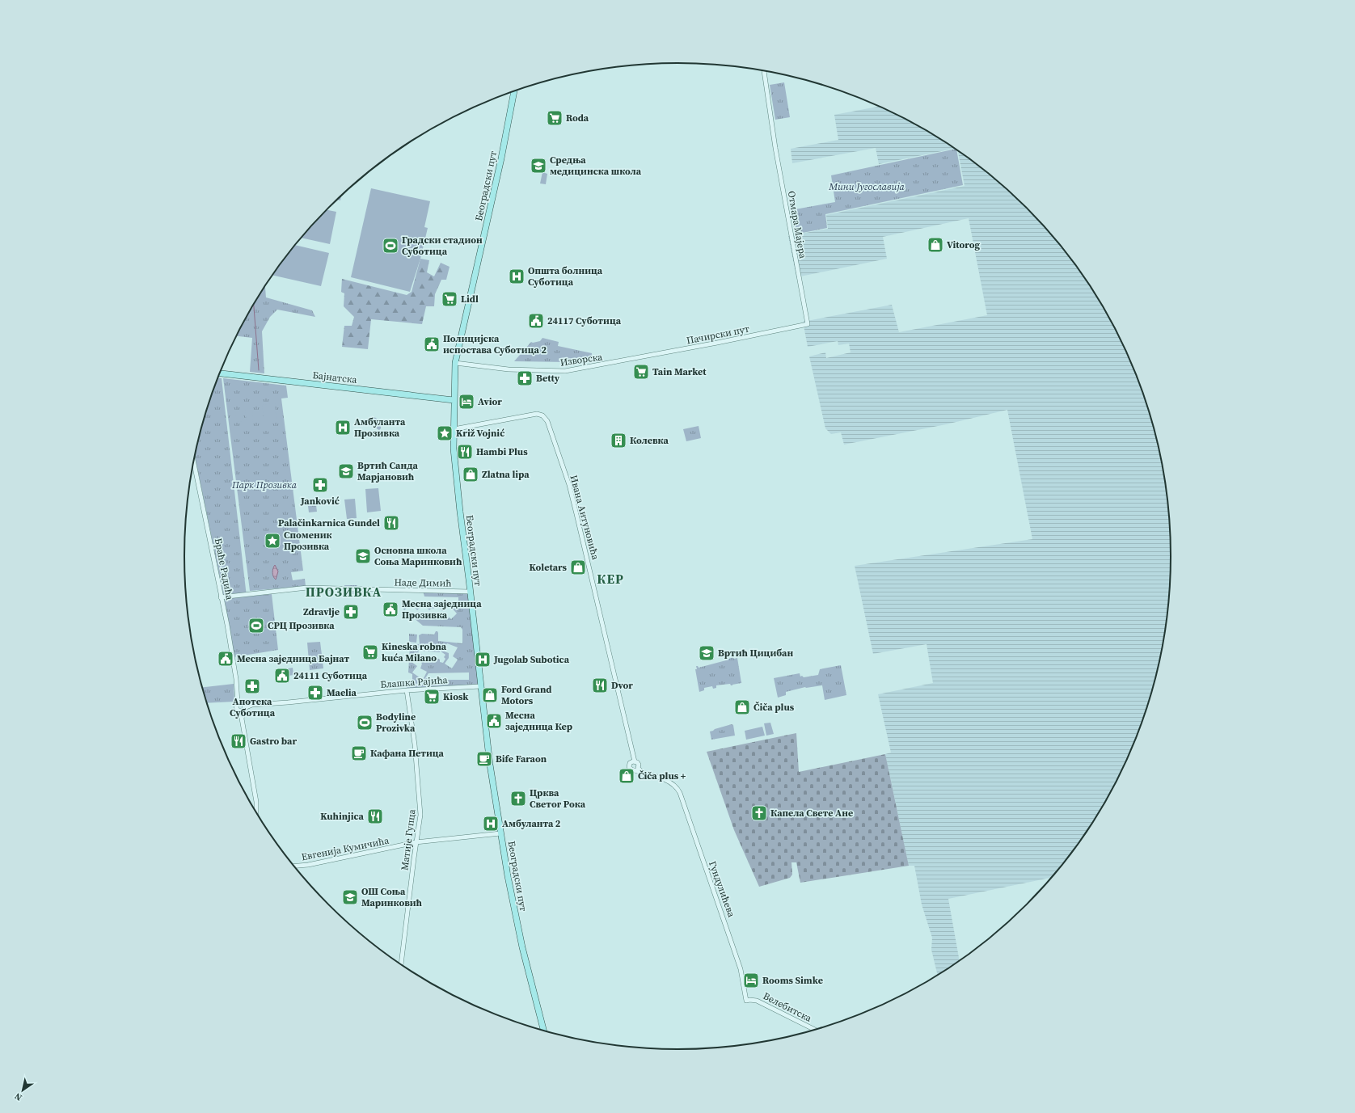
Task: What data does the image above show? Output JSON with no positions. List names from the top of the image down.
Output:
{
  "streets": {
    "main road": ["Београдски пут", "Бајнатска"],
    "street": [
      "Отмара Мајера",
      "Пачирски пут",
      "Изворска",
      "Ивана Антуновића",
      "Браће Радића",
      "Наде Димић",
      "Блашка Рајића",
      "Матије Гупца",
      "Евгенија Кумичића",
      "Гундулићева",
      "Велебитска"
    ]
  },
  "crossings": [
    ["Београдски пут", "Изворска"],
    ["Београдски пут", "Бајнатска"],
    ["Београдски пут", "Ивана Антуновића"],
    ["Београдски пут", "Наде Димић"],
    ["Београдски пут", "Блашка Рајића"],
    ["Београдски пут", "Евгенија Кумичића"],
    ["Отмара Мајера", "Пачирски пут"],
    ["Пачирски пут", "Изворска"],
    ["Ивана Антуновића", "Гундулићева"],
    ["Браће Радића", "Наде Димић"],
    ["Браће Радића", "Блашка Рајића"],
    ["Блашка Рајића", "Матије Гупца"],
    ["Матије Гупца", "Евгенија Кумичића"],
    ["Гундулићева", "Велебитска"]
  ],
  "districts": ["КЕР", "ПРОЗИВКА"],
  "parks": ["Мини Југославија", "Парк Прозивка"],
  "places": {
    "supermarket": [
      "Roda",
      "Lidl",
      "Tain Market",
      "Kineska robna kuća Milano",
      "Kiosk"
    ],
    "school or university": [
      "Средња медицинска школа",
      "Вртић Санда Марјановић",
      "Основна школа Соња Маринковић",
      "Вртић Цицибан",
      "ОШ Соња Маринковић"
    ],
    "shop": [
      "Vitorog",
      "Zlatna lipa",
      "Koletars",
      "Ford Grand Motors",
      "Čiča plus",
      "Čiča plus +"
    ],
    "sports": ["Градски стадион Суботица", "СРЦ Прозивка", "Bodyline Prozivka"],
    "hospital": [
      "Општа болница Суботица",
      "Амбуланта Прозивка",
      "Jugolab Subotica",
      "Амбуланта 2"
    ],
    "public building": [
      "24117 Суботица",
      "Полицијска испостава Суботица 2",
      "Месна заједница Прозивка",
      "Месна заједница Бајнат",
      "24111 Суботица",
      "Месна заједница Кер"
    ],
    "pharmacy": [
      "Betty",
      "Janković",
      "Zdravlje",
      "Апотека Суботица",
      "Maelia"
    ],
    "hotel": ["Avior", "Rooms Simke"],
    "place": ["Križ Vojnić", "Споменик Прозивка"],
    "building": ["Колевка"],
    "restaurant": [
      "Hambi Plus",
      "Palačinkarnica Gundel",
      "Dvor",
      "Gastro bar",
      "Kuhinjica"
    ],
    "cafe": ["Кафана Петица", "Bife Faraon"],
    "church": ["Црква Светог Рока", "Капела Свете Ане"]
  },
  "north": "bottom left"
}
